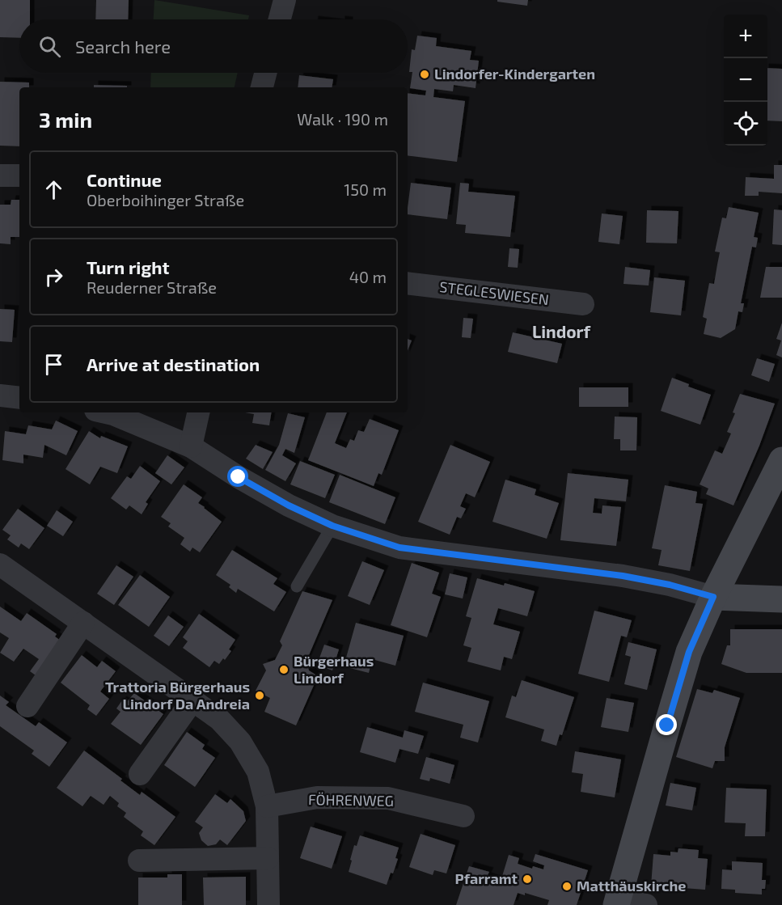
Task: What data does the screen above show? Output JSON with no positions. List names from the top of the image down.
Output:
{
  "streets": {
    "street": ["STEGLESWIESEN", "FÖHRENWEG"]
  },
  "districts": ["Lindorf"],
  "places": [
    "Lindorfer-Kindergarten",
    "Bürgerhaus Lindorf",
    "Trattoria Bürgerhaus Lindorf Da Andreia",
    "Pfarramt",
    "Matthäuskirche"
  ],
  "page": {
    "map_buttons": ["+", "−"],
    "search": "Search here",
    "heading": ["3 min", "Walk · 190 m"],
    "list": [
      ["Continue", "Oberboihinger Straße", "150 m"],
      ["Turn right", "Reuderner Straße", "40 m"],
      "Arrive at destination"
    ]
  }
}
